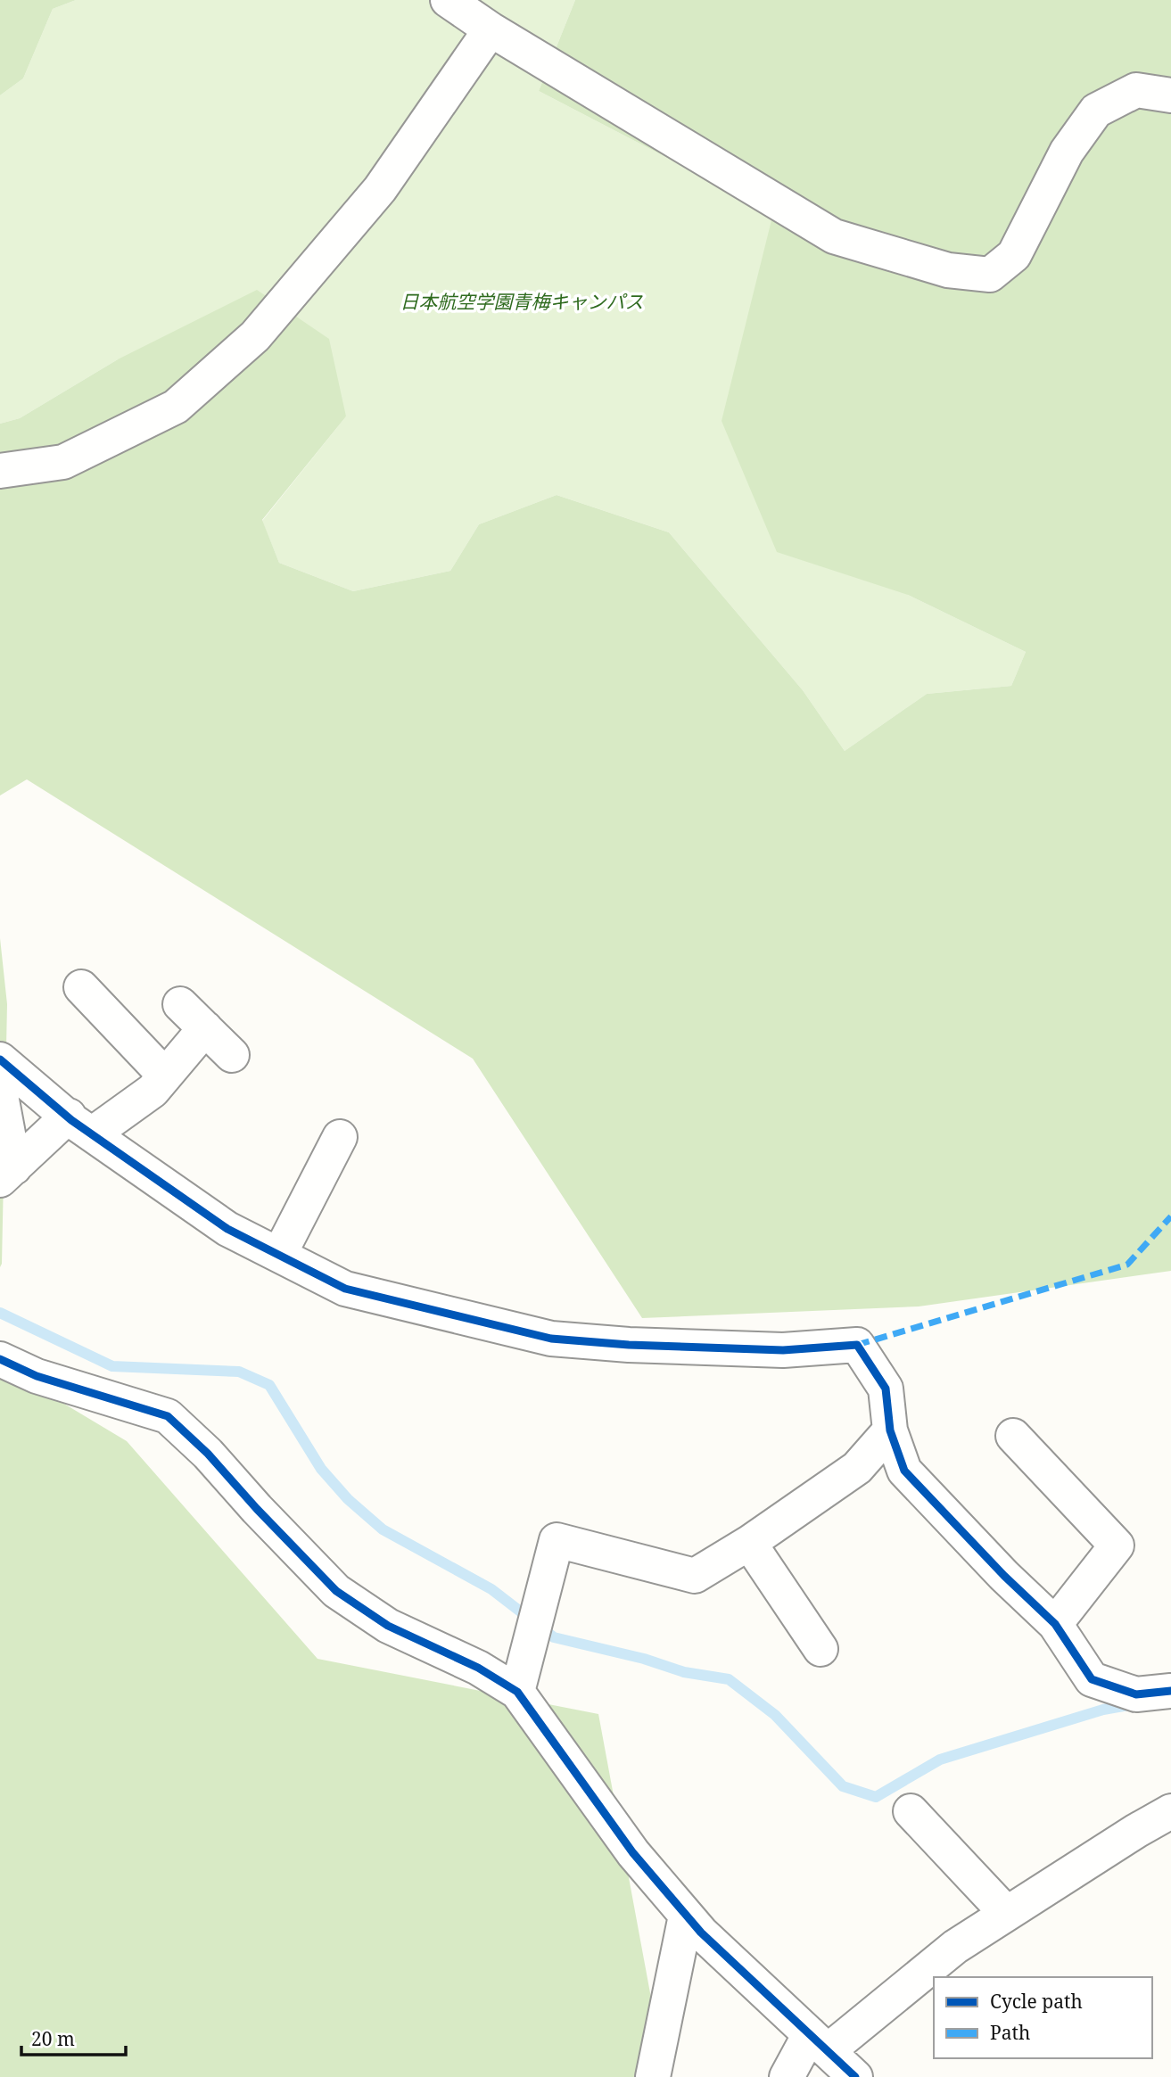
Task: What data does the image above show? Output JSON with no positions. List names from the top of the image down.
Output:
{
  "parks": ["日本航空学園青梅キャンパス"],
  "legend": ["Cycle path", "Path"],
  "scale_bar": "20 m"
}
